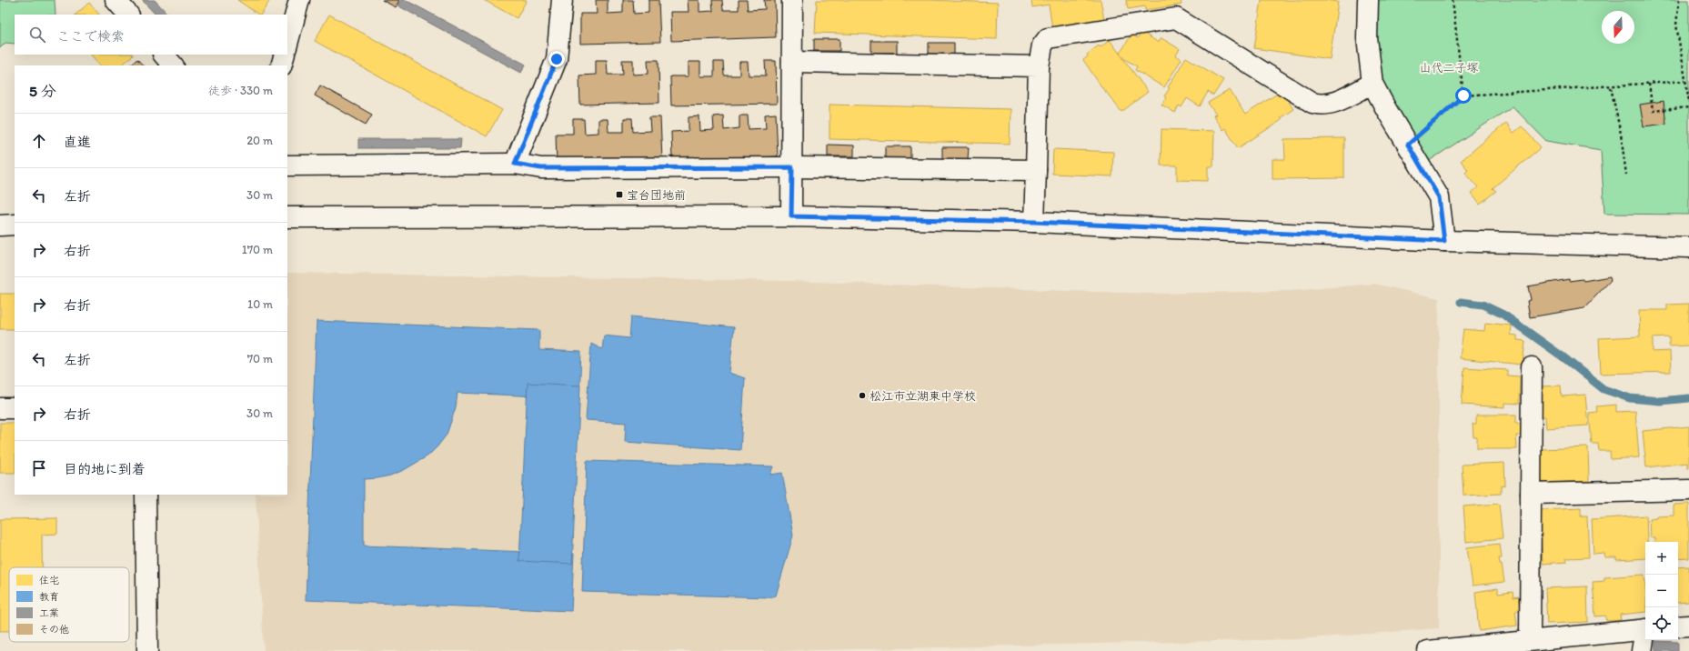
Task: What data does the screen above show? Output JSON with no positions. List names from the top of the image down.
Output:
{
  "parks": ["山代二子塚"],
  "places": {
    "transit": ["宝台団地前"],
    "other": ["松江市立湖東中学校"]
  },
  "legend": [
    "住宅",
    "教育",
    "工業",
    "その他"
  ],
  "north": "bottom",
  "page": {
    "search": "ここで検索",
    "heading": ["5 分", "徒歩 · 330 m"],
    "list": [
      ["直進", "20 m"],
      ["左折", "30 m"],
      ["右折", "170 m"],
      ["右折", "10 m"],
      ["左折", "70 m"],
      ["右折", "30 m"],
      "目的地に到着"
    ],
    "map_buttons": ["+", "−"]
  }
}
